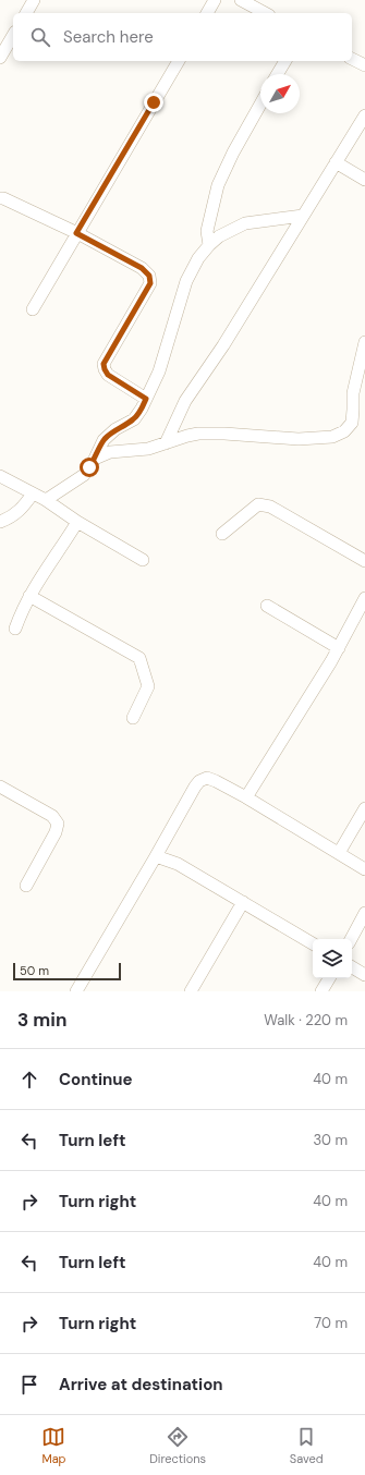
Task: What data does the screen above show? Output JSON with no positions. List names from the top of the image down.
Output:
{
  "scale_bar": "50 m",
  "north": "top right",
  "page": {
    "search": "Search here",
    "scale": "50 m",
    "heading": ["3 min", "Walk · 220 m"],
    "list": [
      ["Continue", "40 m"],
      ["Turn left", "30 m"],
      ["Turn right", "40 m"],
      ["Turn left", "40 m"],
      ["Turn right", "70 m"],
      "Arrive at destination"
    ],
    "nav": ["Map", "Directions", "Saved"]
  }
}
